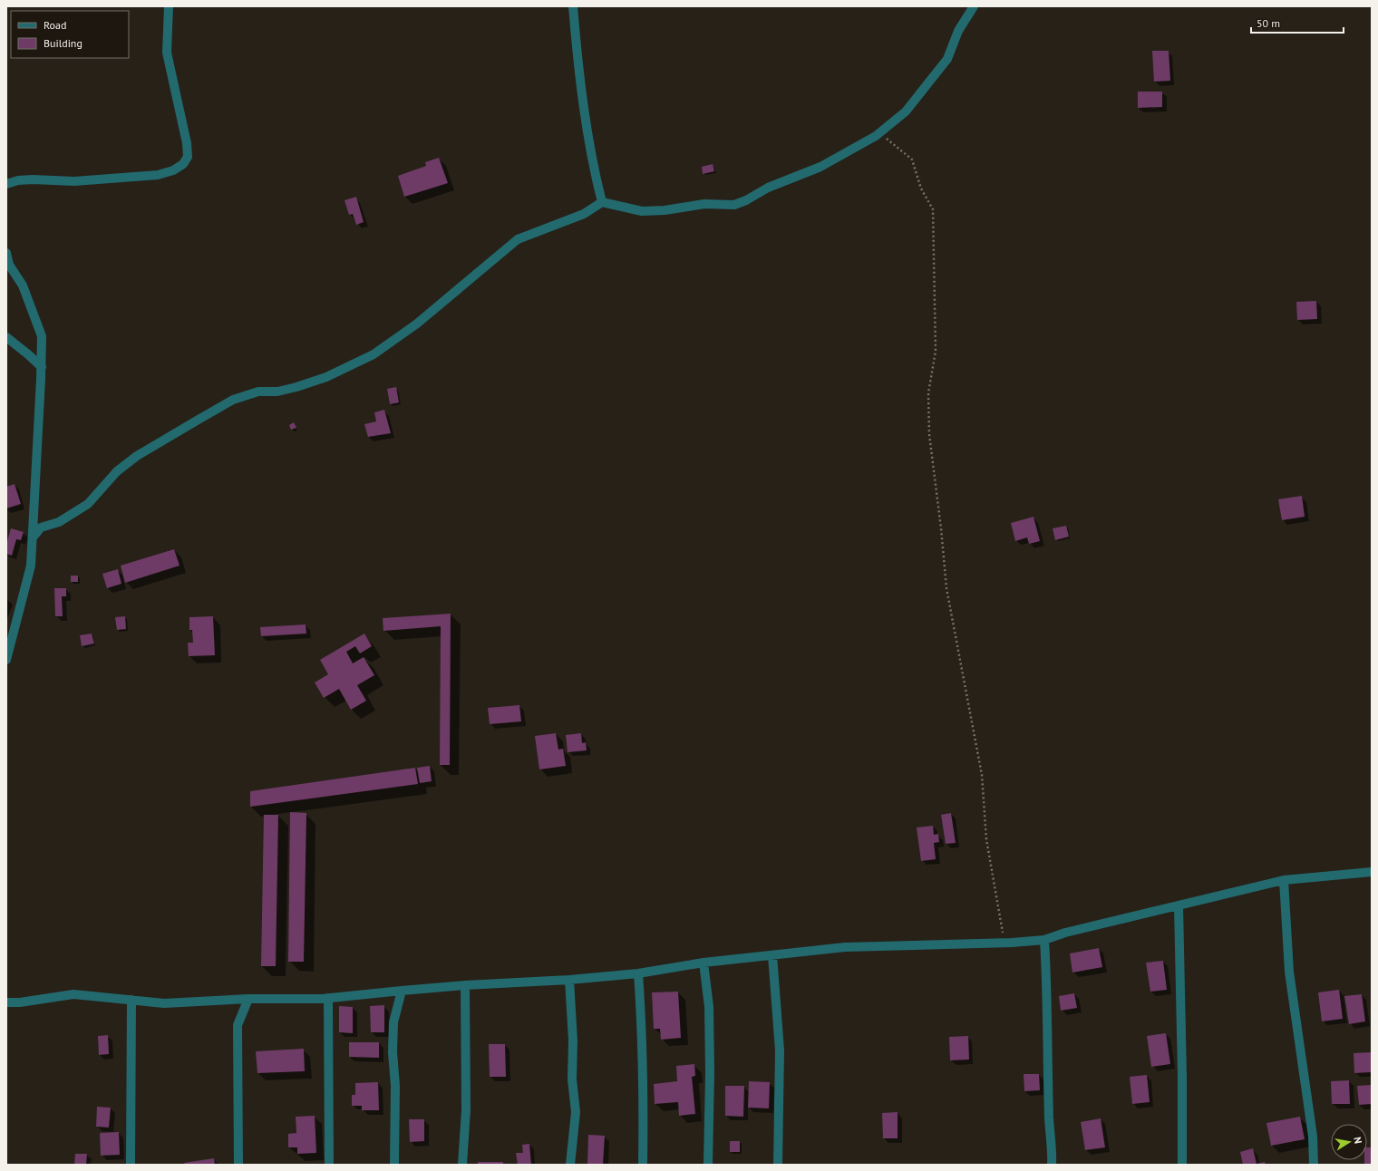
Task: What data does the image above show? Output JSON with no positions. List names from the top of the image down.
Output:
{
  "legend": ["Road", "Building"],
  "scale_bar": "50 m",
  "north": "right"
}
